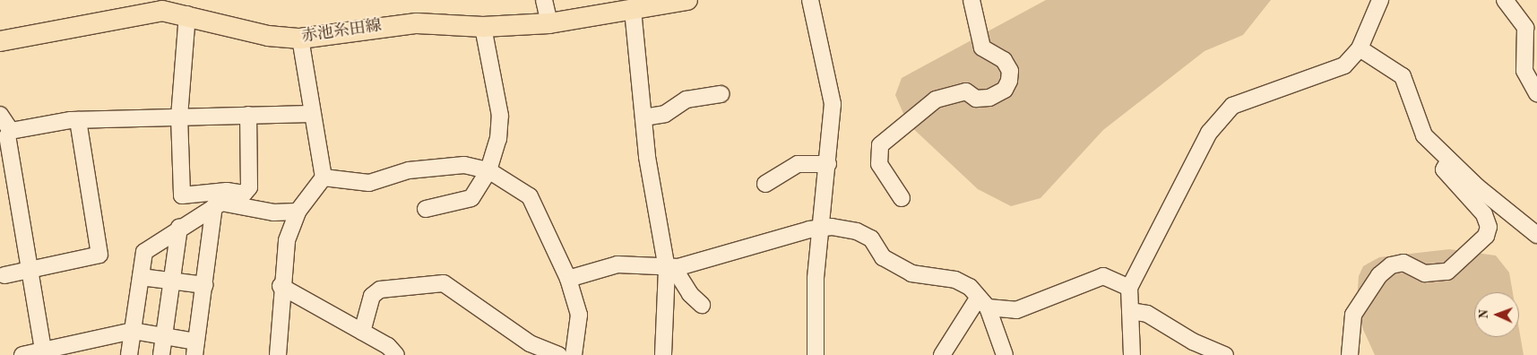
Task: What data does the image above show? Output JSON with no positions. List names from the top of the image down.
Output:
{
  "streets": {
    "main road": ["赤池糸田線"]
  },
  "north": "left"
}
